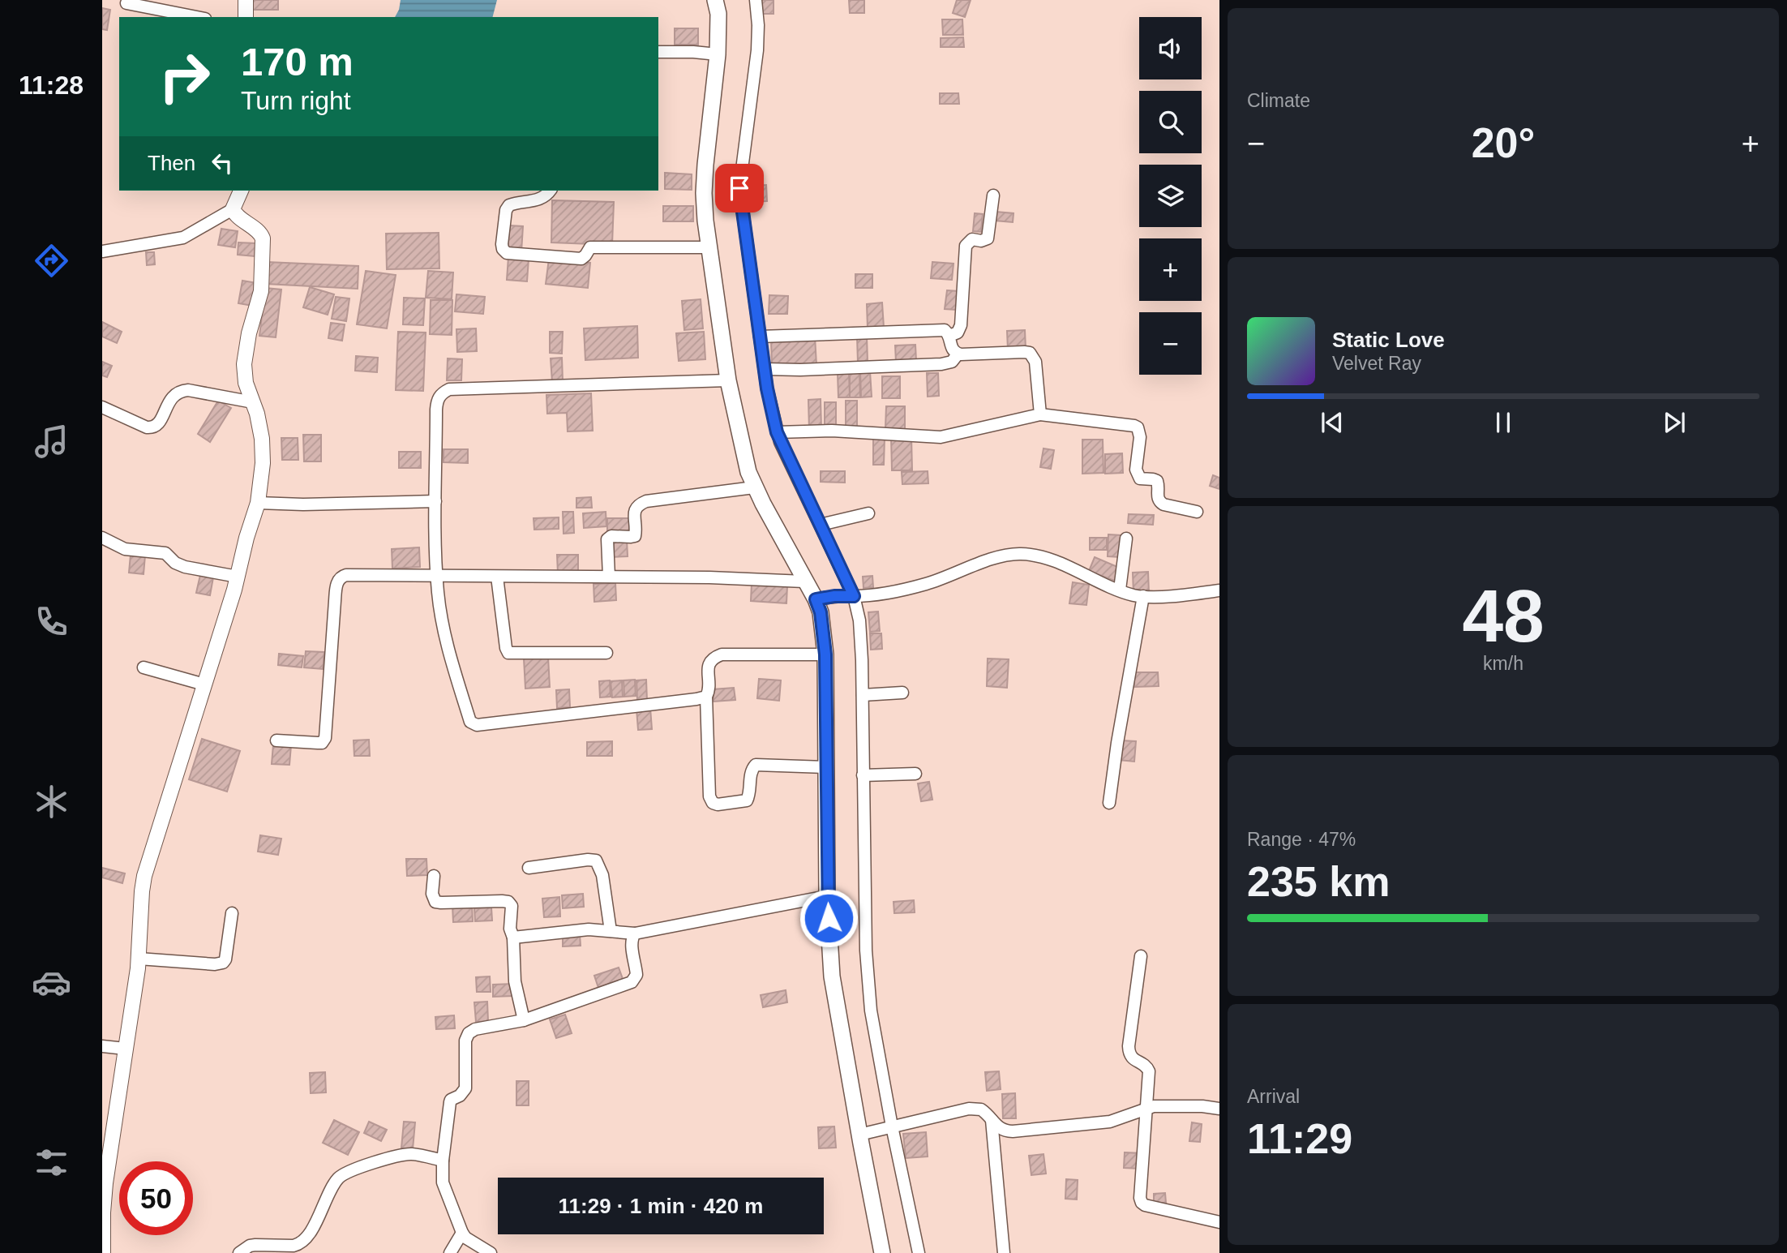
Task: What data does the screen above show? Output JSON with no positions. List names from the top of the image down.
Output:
{
  "page": {
    "tabs": "11:28",
    "tile": [
      "Climate",
      ["48", "km/h"],
      ["Range · 47%", "235 km"],
      ["Arrival", "11:29"]
    ],
    "map_buttons": ["+", "−"],
    "turn": ["170 m", "Turn right"],
    "heat": ["−", "20°", "+"],
    "then": "Then",
    "song": ["Static Love", "Velvet Ray"],
    "limit": "50",
    "trip": "11:29 · 1 min · 420 m"
  }
}
